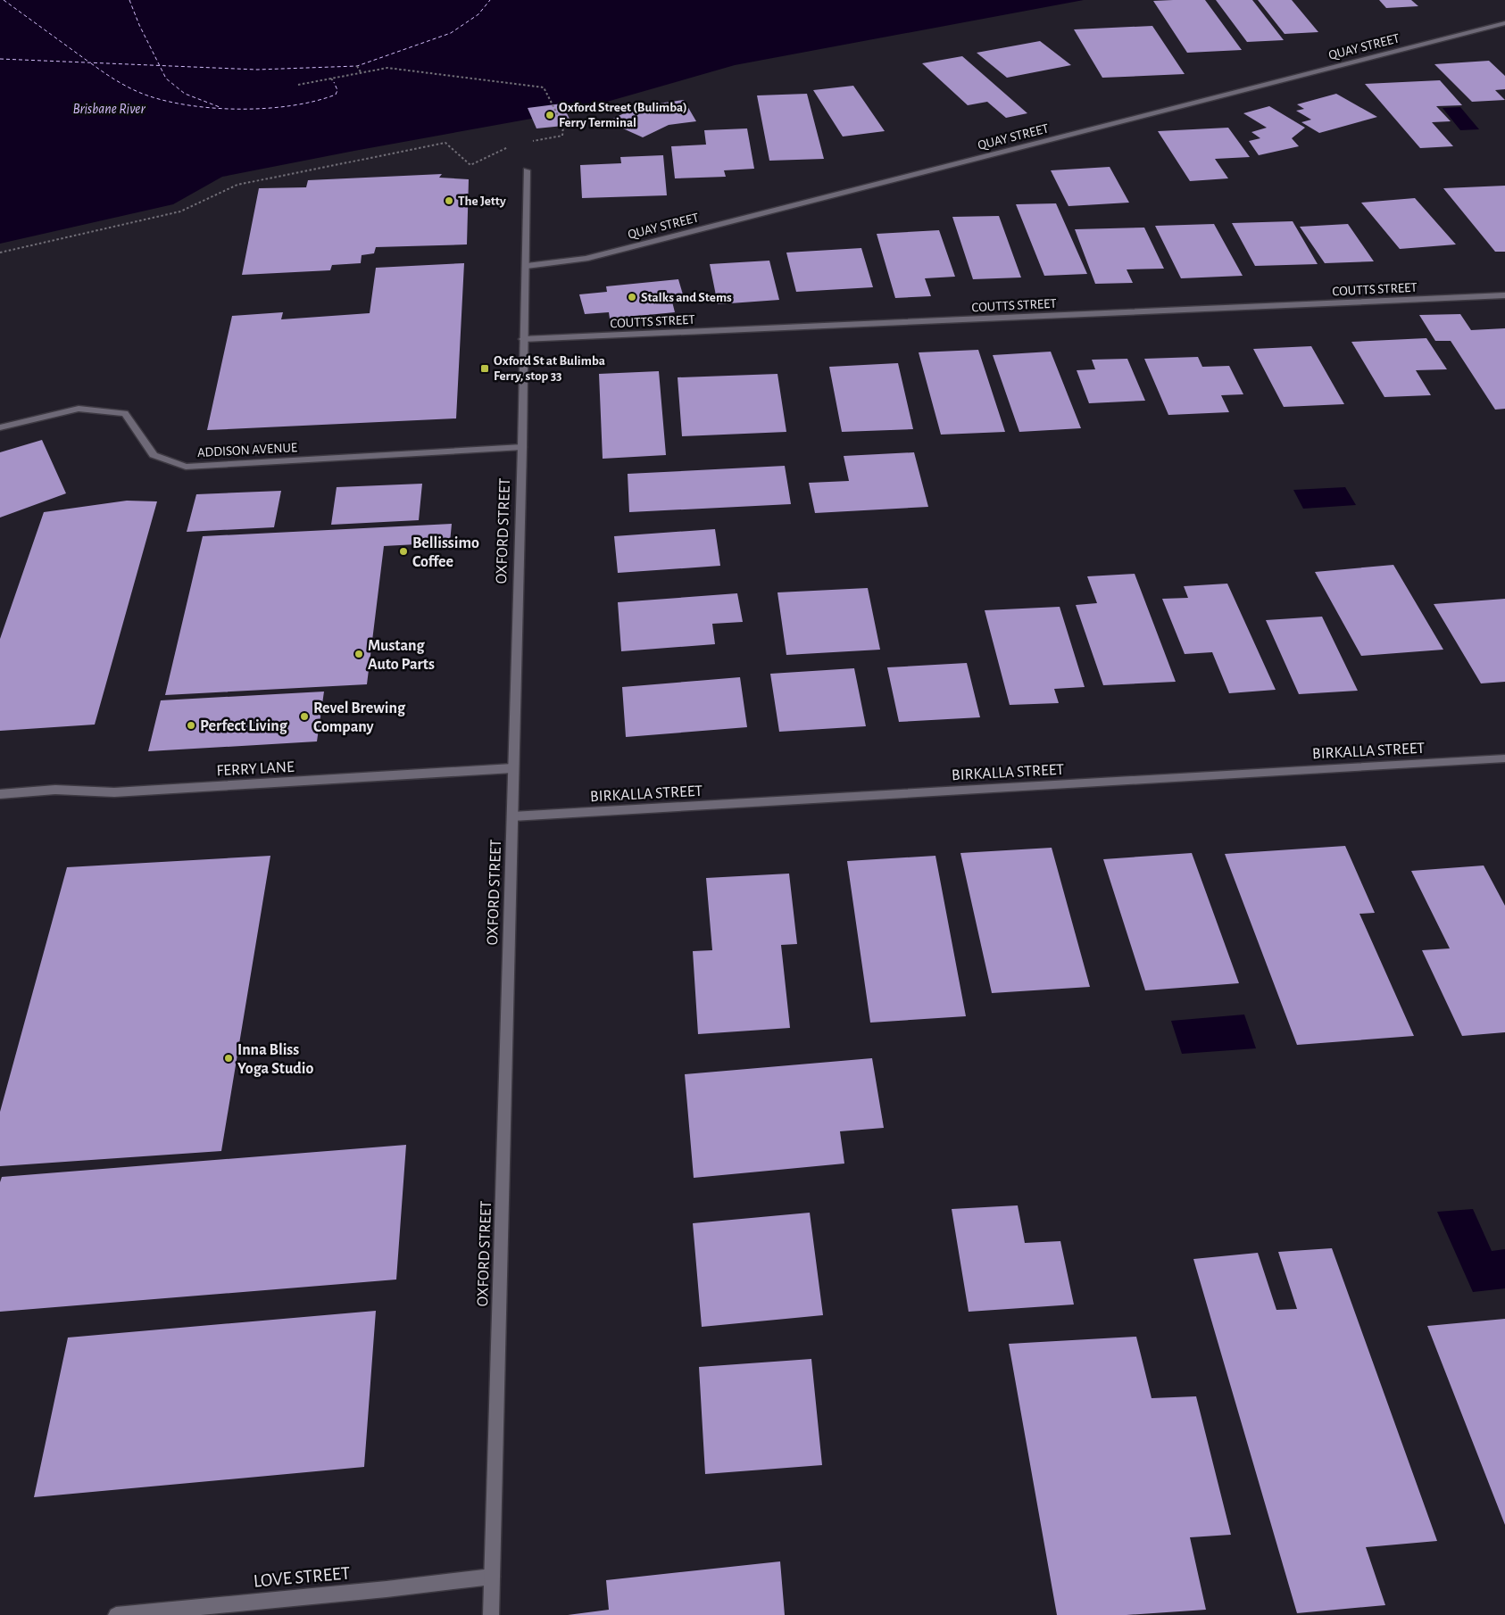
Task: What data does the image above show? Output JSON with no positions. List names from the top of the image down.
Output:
{
  "streets": {
    "street": [
      "QUAY STREET",
      "COUTTS STREET",
      "ADDISON AVENUE",
      "OXFORD STREET",
      "BIRKALLA STREET",
      "FERRY LANE",
      "LOVE STREET"
    ]
  },
  "crossings": [
    ["QUAY STREET", "OXFORD STREET"],
    ["COUTTS STREET", "OXFORD STREET"],
    ["ADDISON AVENUE", "OXFORD STREET"],
    ["OXFORD STREET", "BIRKALLA STREET"],
    ["OXFORD STREET", "FERRY LANE"],
    ["OXFORD STREET", "LOVE STREET"]
  ],
  "water": ["Brisbane River"],
  "places": {
    "other": [
      "Oxford Street (Bulimba) Ferry Terminal",
      "The Jetty",
      "Stalks and Stems",
      "Bellissimo Coffee",
      "Mustang Auto Parts",
      "Revel Brewing Company",
      "Perfect Living",
      "Inna Bliss Yoga Studio"
    ],
    "transit": ["Oxford St at Bulimba Ferry, stop 33"]
  }
}
